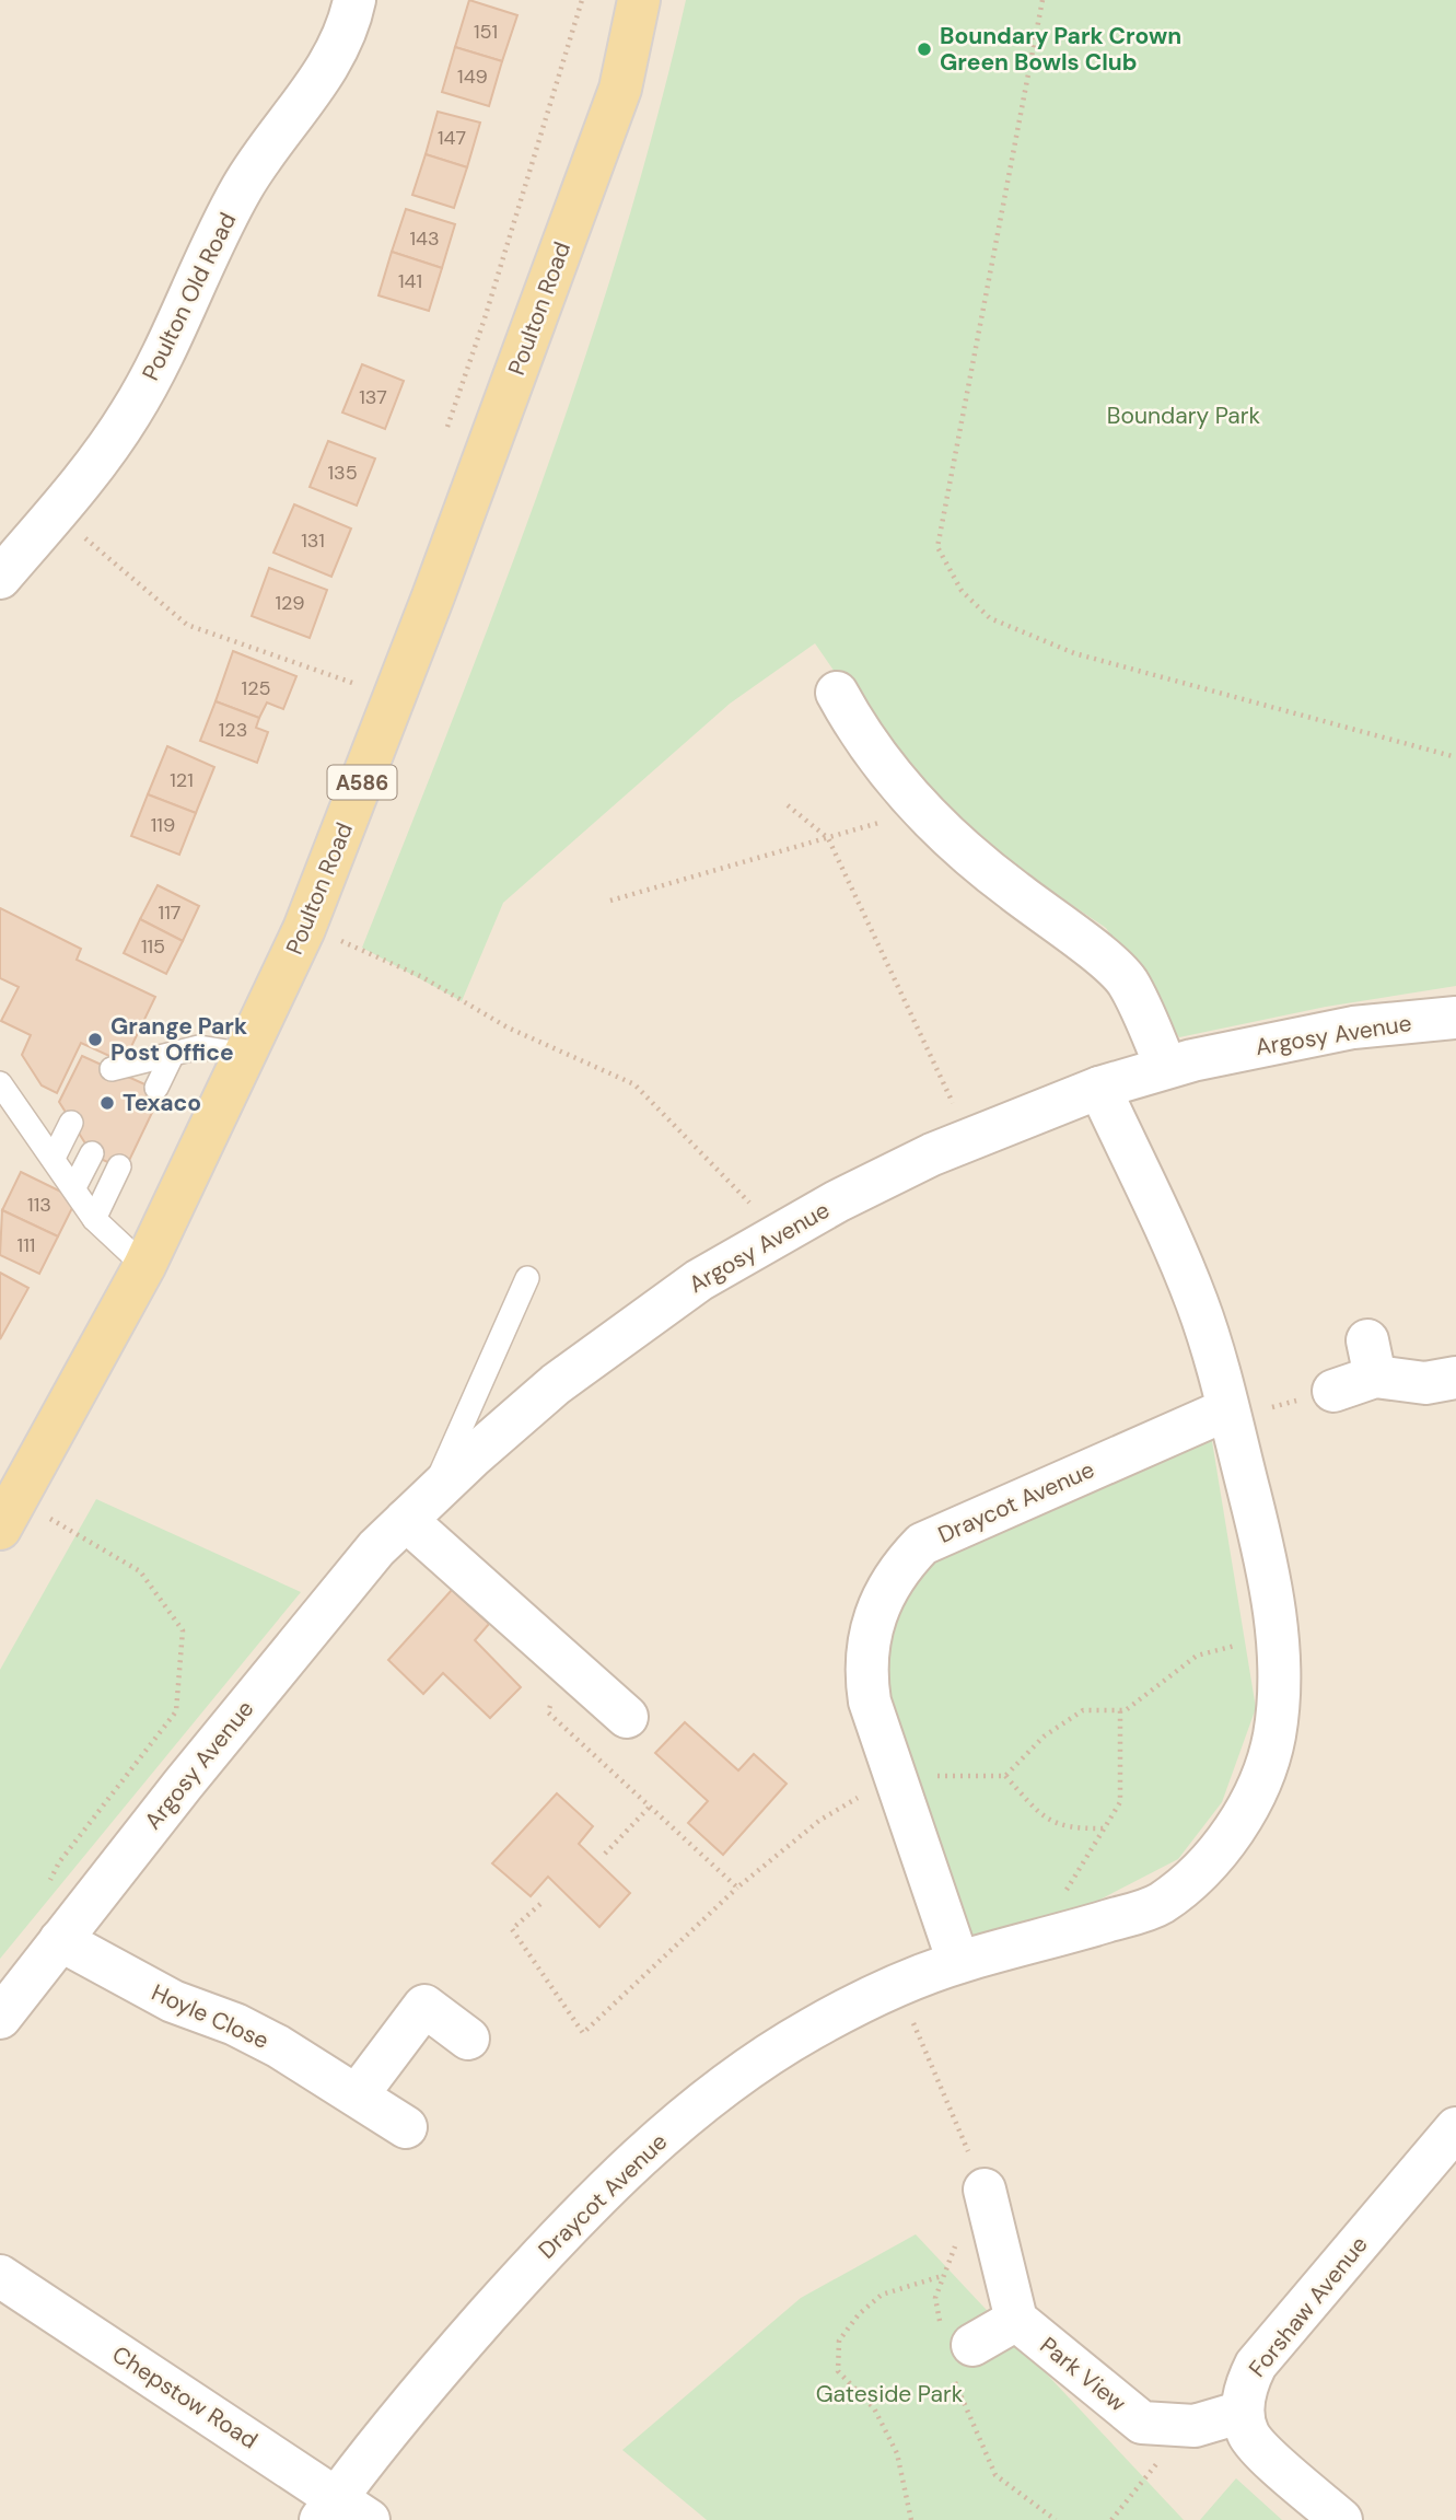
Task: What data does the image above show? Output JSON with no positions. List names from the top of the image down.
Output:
{
  "streets": {
    "main road": ["Poulton Road", "A586"],
    "street": [
      "Poulton Old Road",
      "Argosy Avenue",
      "Draycot Avenue",
      "Hoyle Close",
      "Forshaw Avenue",
      "Park View",
      "Chepstow Road"
    ]
  },
  "crossings": [
    ["Argosy Avenue", "Draycot Avenue"],
    ["Argosy Avenue", "Hoyle Close"],
    ["Draycot Avenue", "Chepstow Road"],
    ["Forshaw Avenue", "Park View"]
  ],
  "parks": ["Boundary Park", "Gateside Park"],
  "places": ["Boundary Park Crown Green Bowls Club", "Grange Park Post Office", "Texaco"],
  "house_numbers": [
    "151",
    "149",
    "147",
    "143",
    "141",
    "137",
    "135",
    "131",
    "129",
    "125",
    "123",
    "121",
    "119",
    "117",
    "115",
    "113",
    "111"
  ]
}
